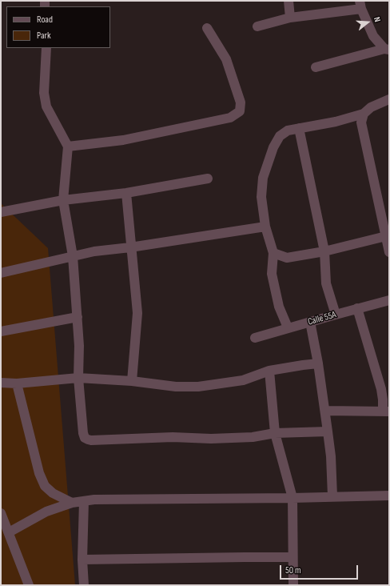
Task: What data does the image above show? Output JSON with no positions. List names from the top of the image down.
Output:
{
  "streets": {
    "street": ["Calle 55A"]
  },
  "legend": ["Road", "Park"],
  "scale_bar": "50 m",
  "north": "right"
}
